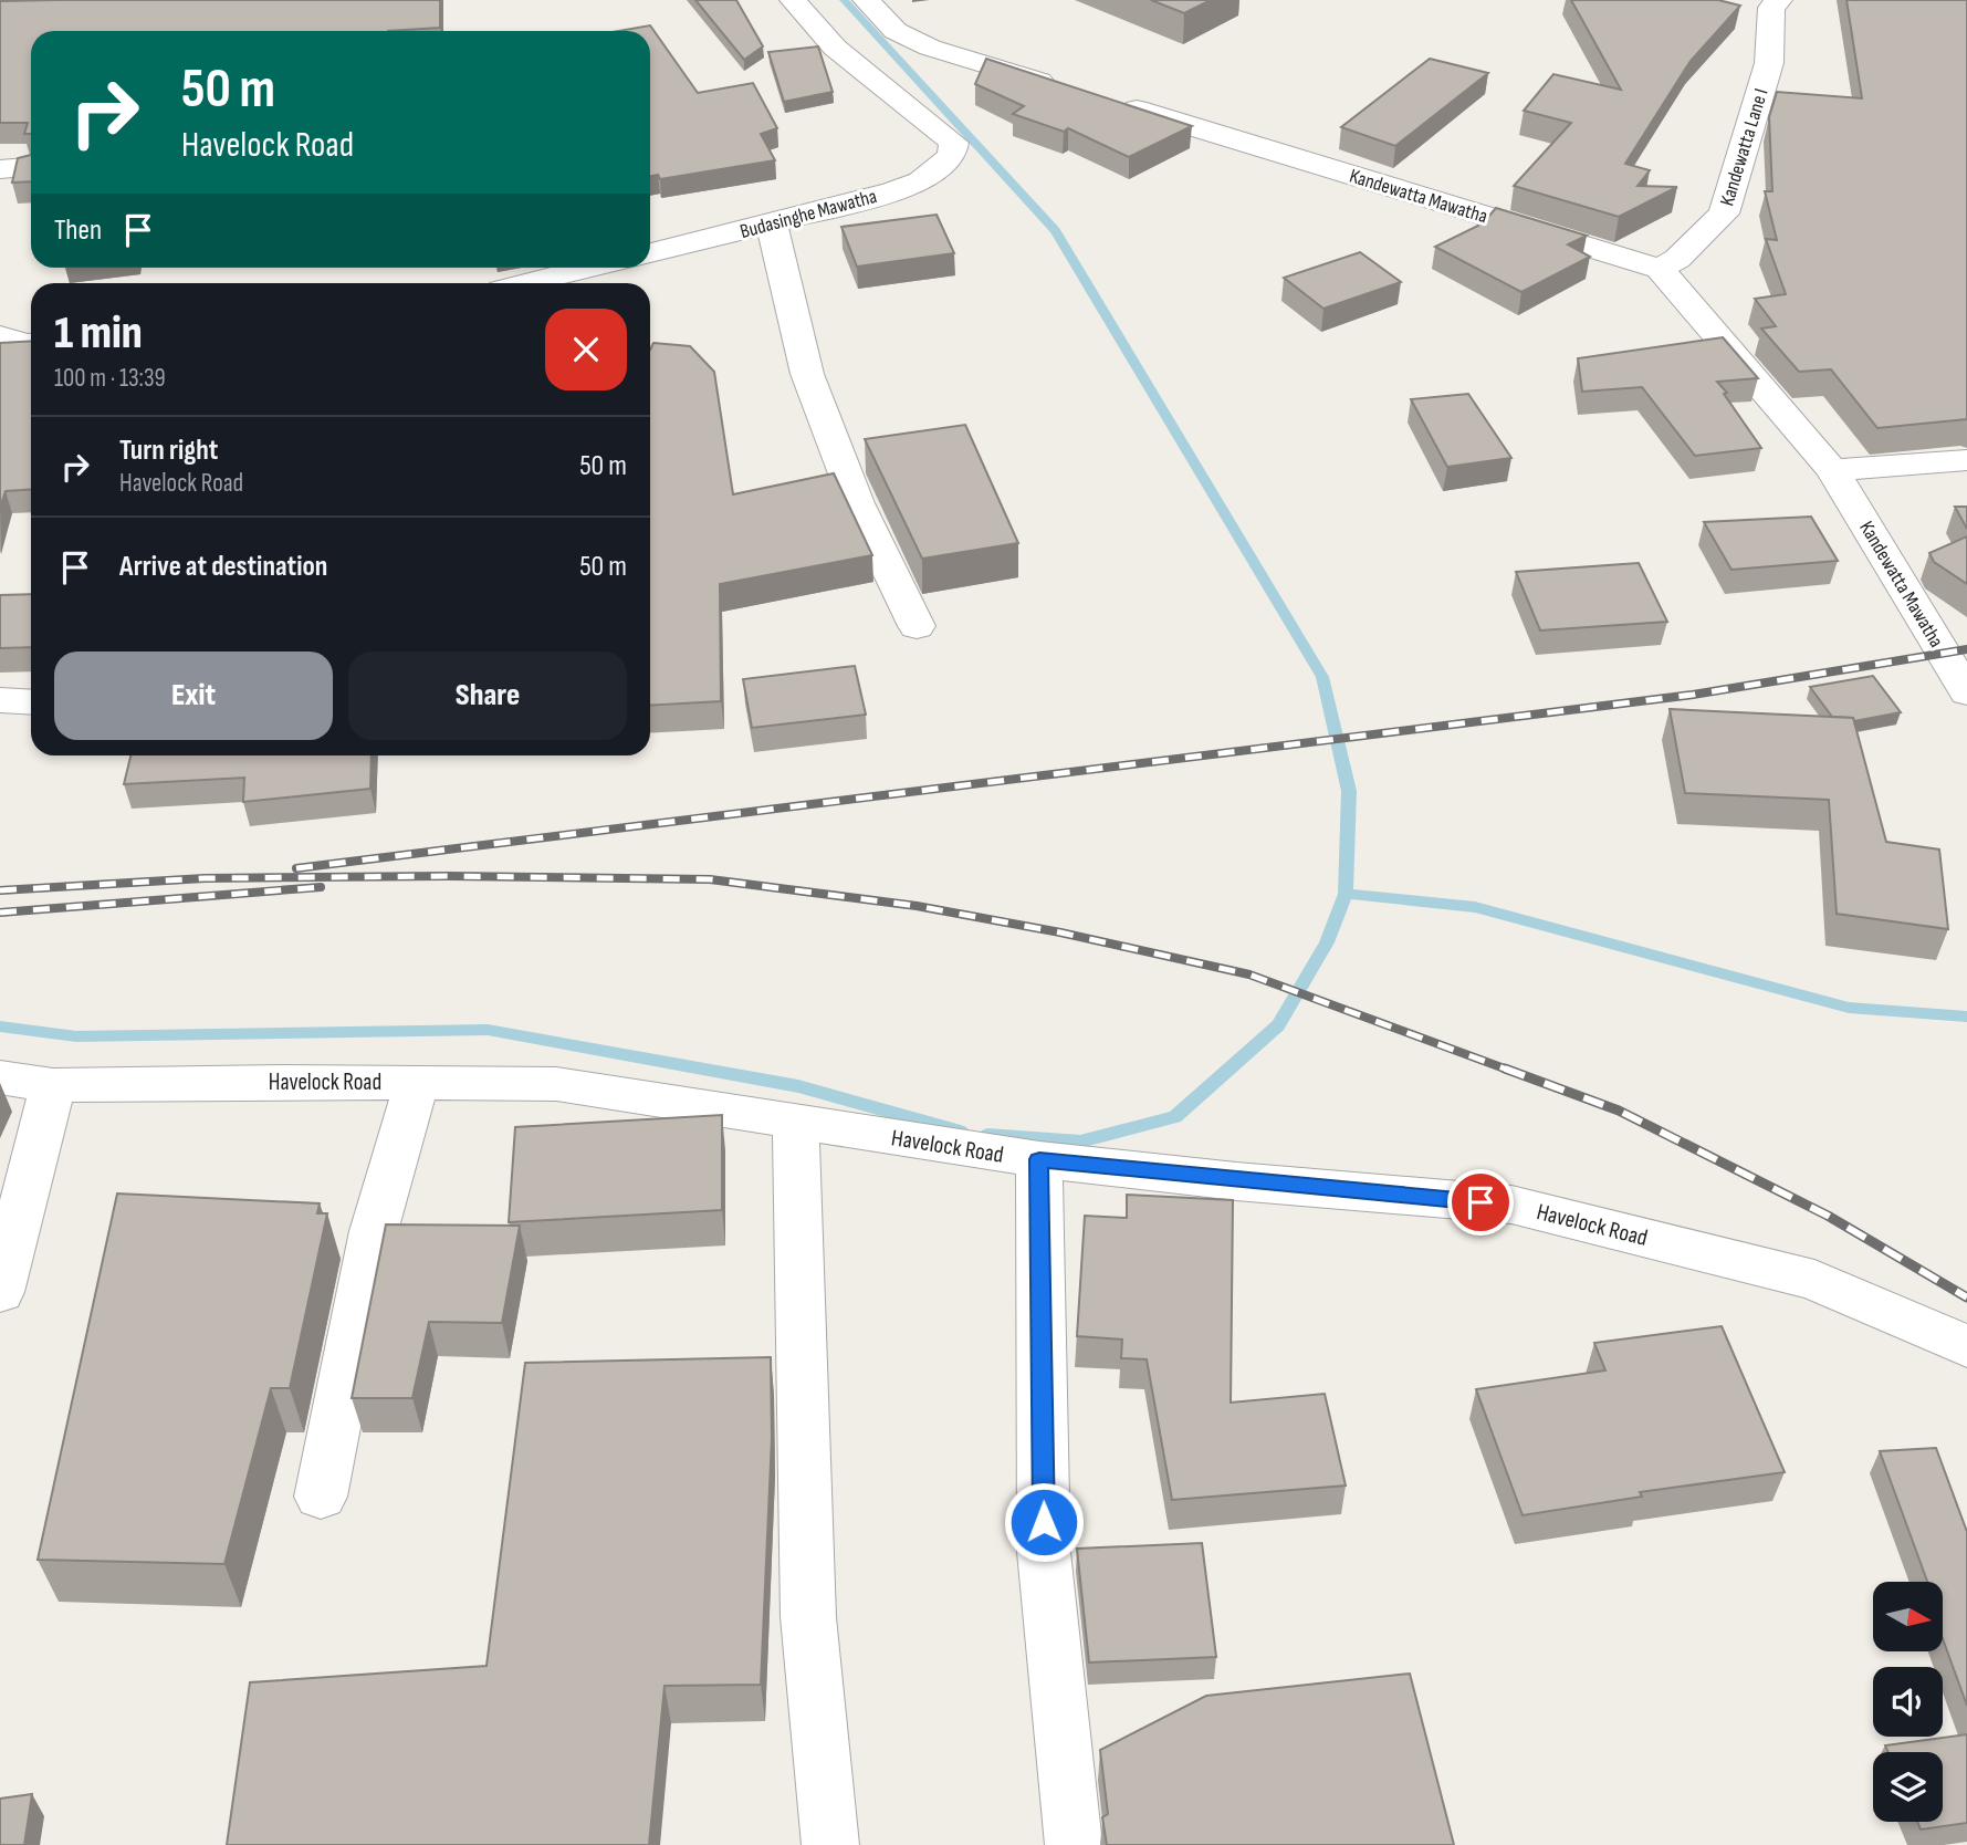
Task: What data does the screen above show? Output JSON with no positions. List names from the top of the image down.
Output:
{
  "streets": {
    "street": [
      "Kandewatta Lane I",
      "Kandewatta Mawatha",
      "Budasinghe Mawatha",
      "Havelock Road"
    ]
  },
  "crossings": [
    ["Kandewatta Lane I", "Kandewatta Mawatha"]
  ],
  "north": "right",
  "page": {
    "turn": ["50 m", "Havelock Road"],
    "then": "Then",
    "heading": ["1 min", "100 m · 13:39"],
    "list": [
      {
        "name": "Turn right",
        "note": "Havelock Road",
        "value": "50 m"
      },
      {
        "name": "Arrive at destination",
        "value": "50 m"
      }
    ],
    "buttons": ["Exit", "Share"]
  }
}
